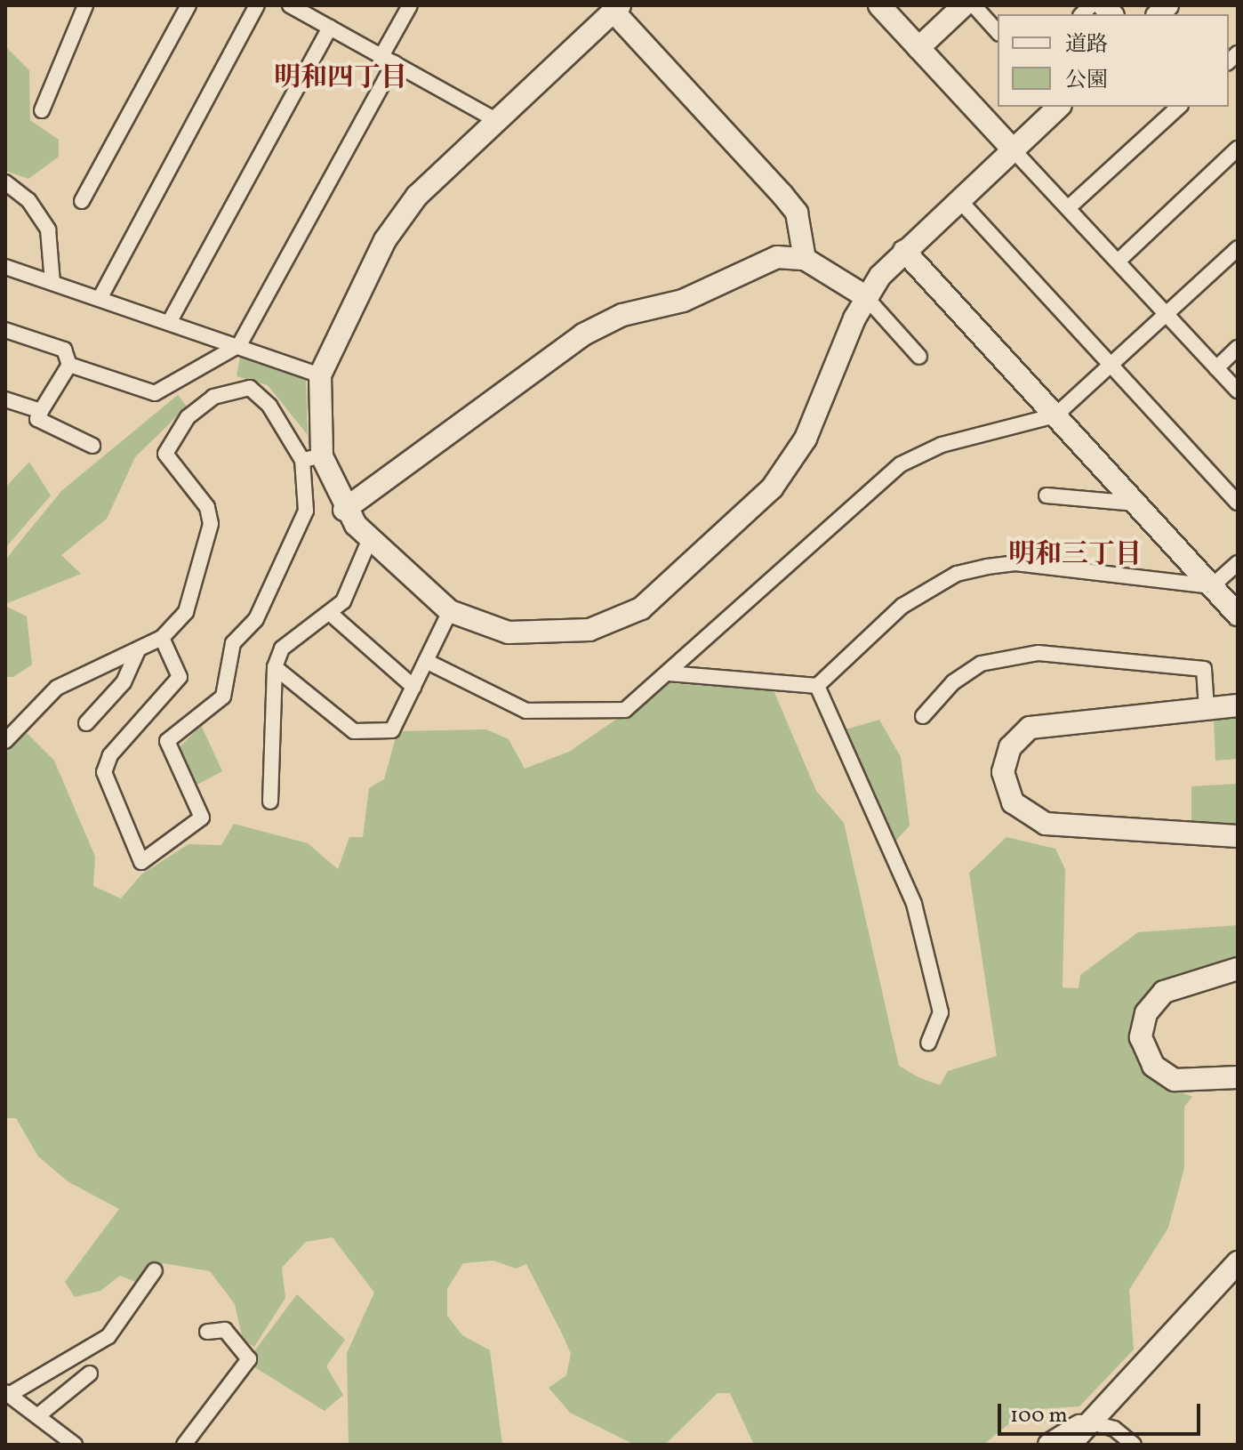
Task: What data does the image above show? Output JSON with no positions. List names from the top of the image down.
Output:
{
  "districts": ["明和四丁目", "明和三丁目"],
  "legend": ["道路", "公園"],
  "scale_bar": "100 m"
}
